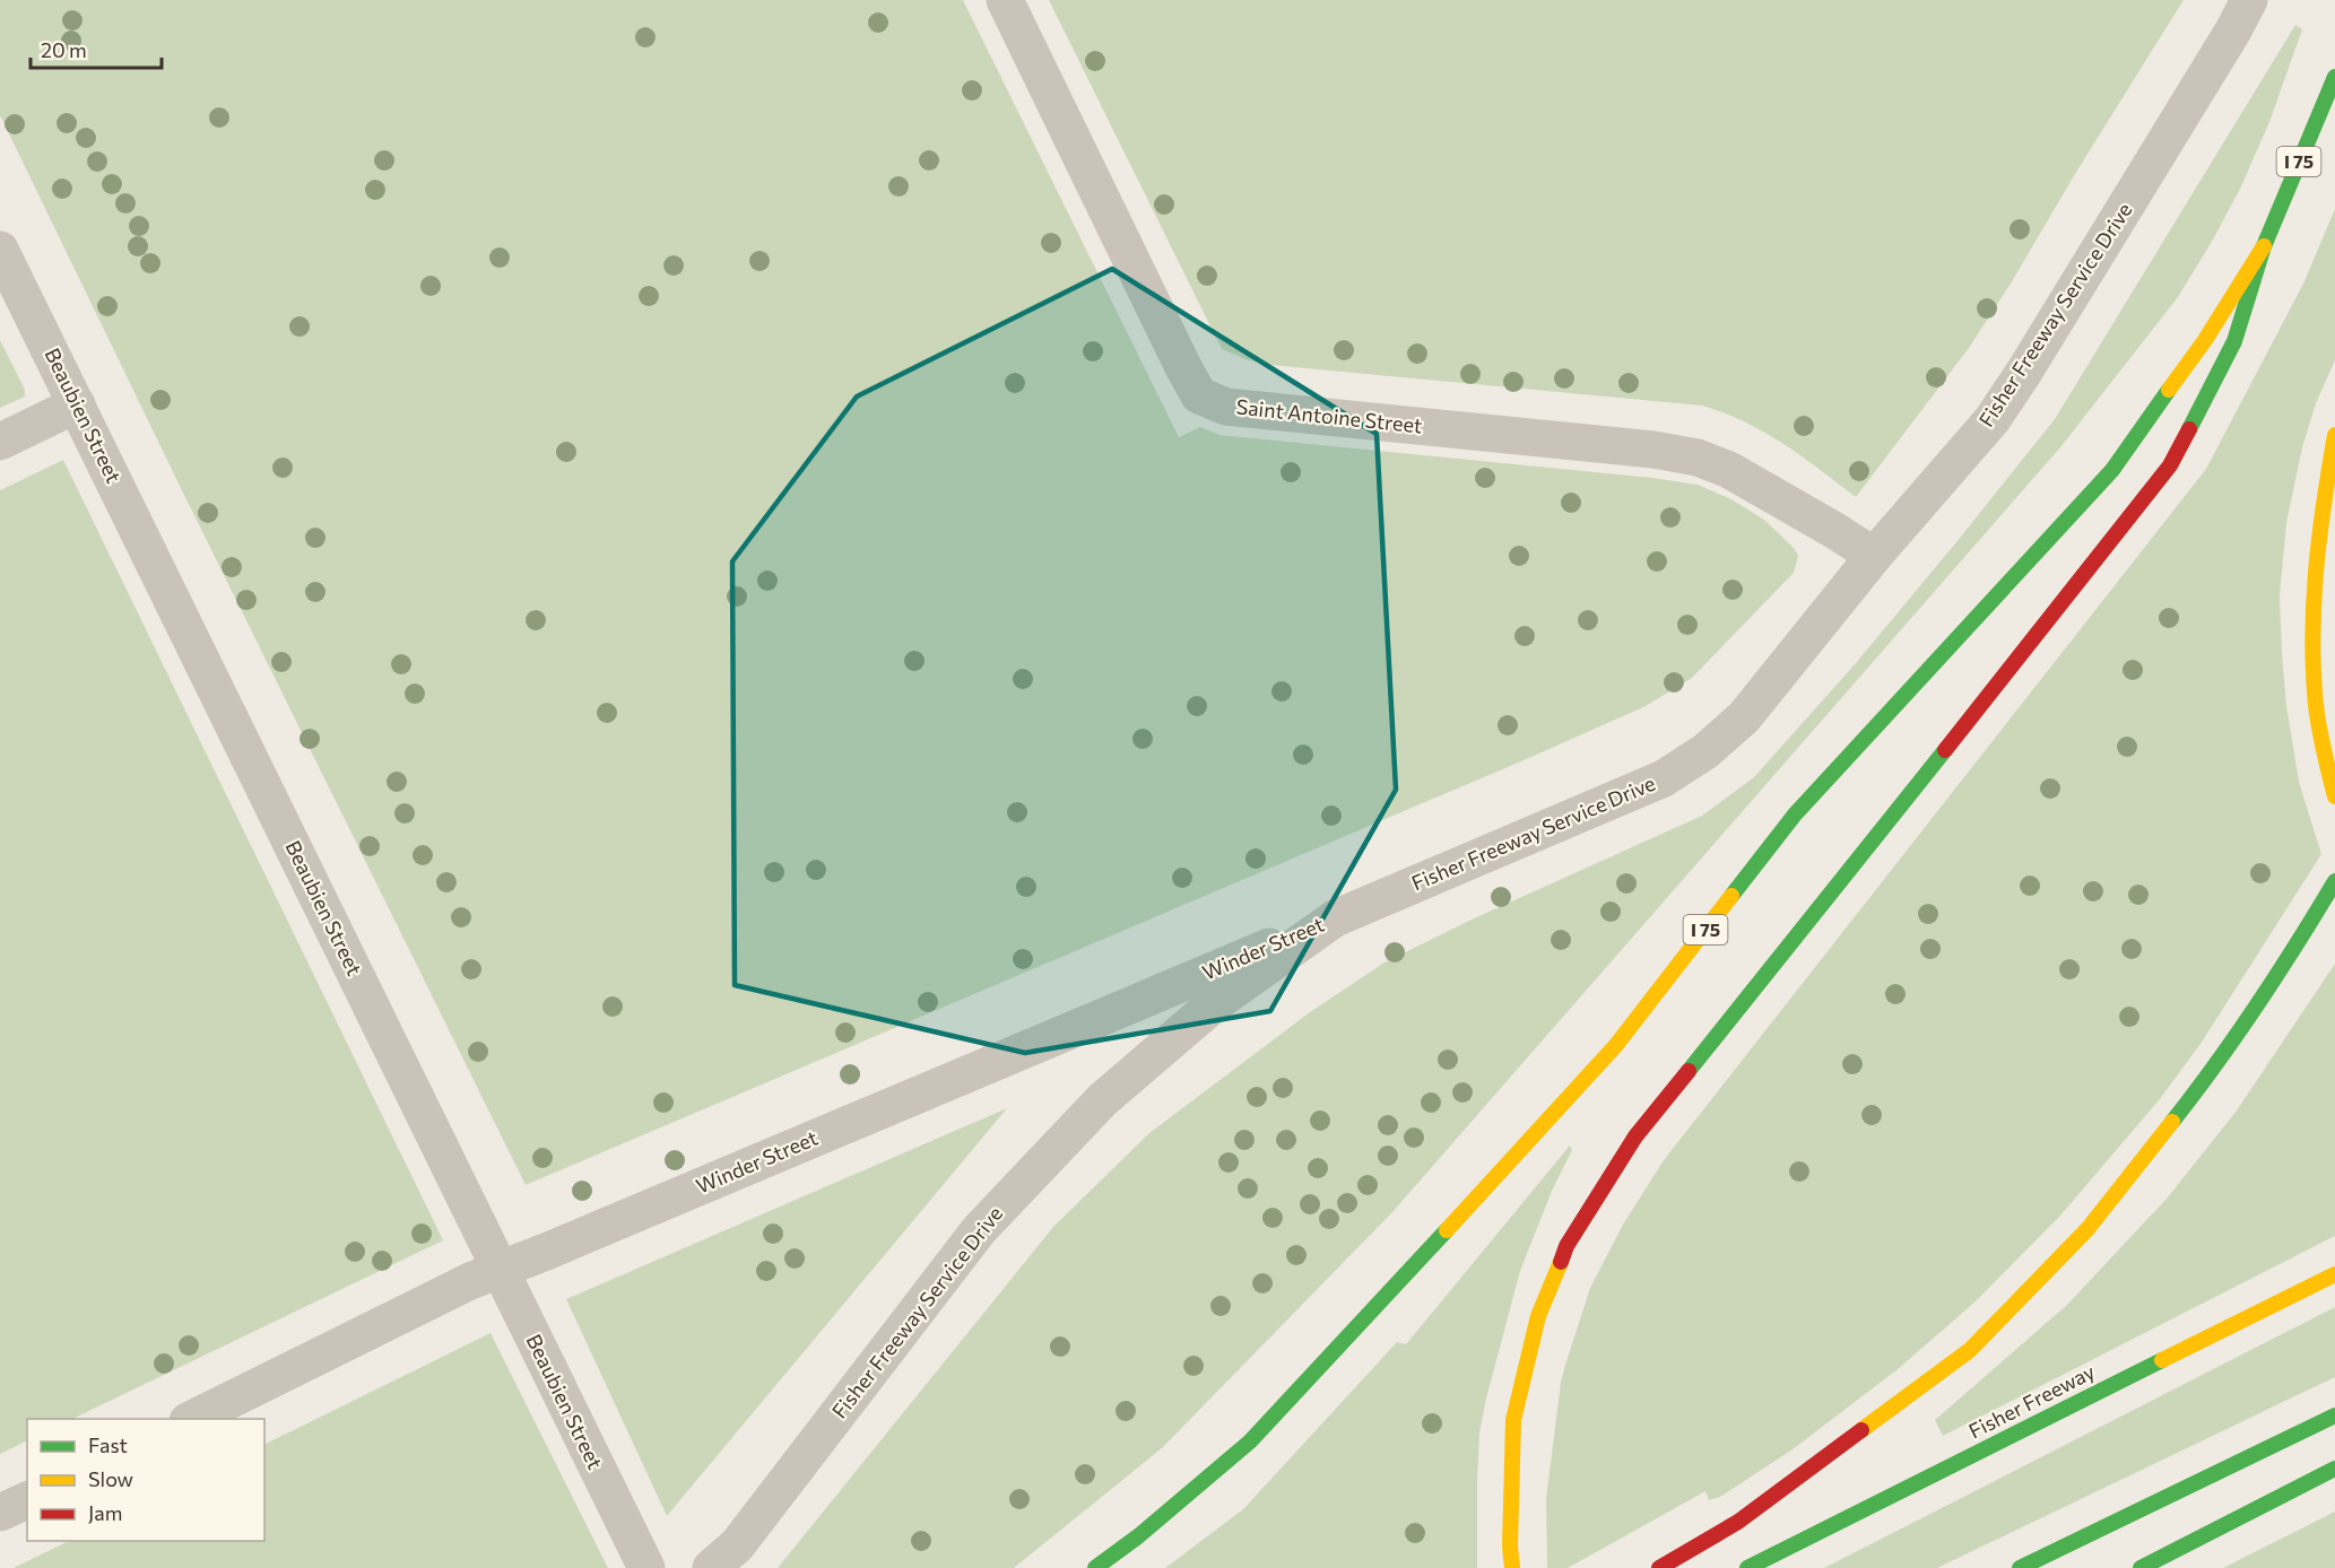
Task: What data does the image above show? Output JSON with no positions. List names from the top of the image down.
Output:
{
  "streets": {
    "highway": ["I 75", "Fisher Freeway"],
    "street": [
      "Fisher Freeway Service Drive",
      "Beaubien Street",
      "Saint Antoine Street",
      "Winder Street"
    ]
  },
  "crossings": [
    ["Fisher Freeway Service Drive", "Saint Antoine Street"],
    ["Fisher Freeway Service Drive", "Winder Street"],
    ["Beaubien Street", "Winder Street"]
  ],
  "legend": ["Fast", "Slow", "Jam"],
  "scale_bar": "20 m"
}
